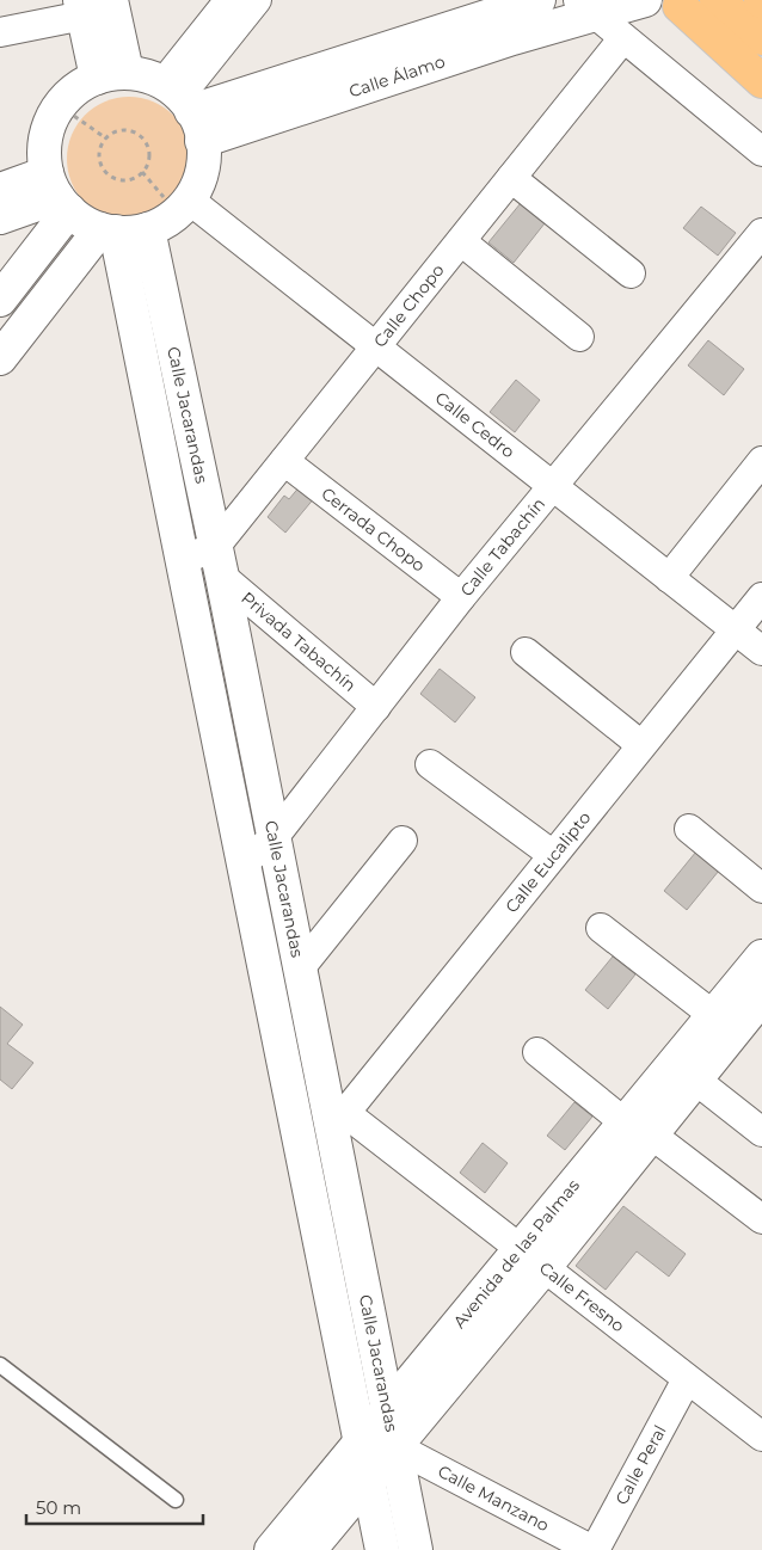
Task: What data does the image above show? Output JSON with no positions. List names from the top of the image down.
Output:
{
  "streets": {
    "street": [
      "Calle Álamo",
      "Calle Chopo",
      "Calle Jacarandas",
      "Calle Cedro",
      "Cerrada Chopo",
      "Calle Tabachín",
      "Privada Tabachín",
      "Calle Eucalipto",
      "Avenida de las Palmas",
      "Calle Fresno",
      "Calle Peral",
      "Calle Manzano"
    ]
  },
  "crossings": [
    ["Calle Chopo", "Calle Jacarandas"],
    ["Calle Chopo", "Calle Cedro"],
    ["Calle Chopo", "Cerrada Chopo"],
    ["Calle Chopo", "Privada Tabachín"],
    ["Calle Jacarandas", "Calle Tabachín"],
    ["Calle Jacarandas", "Privada Tabachín"],
    ["Calle Jacarandas", "Calle Eucalipto"],
    ["Calle Jacarandas", "Avenida de las Palmas"],
    ["Calle Jacarandas", "Calle Fresno"],
    ["Calle Jacarandas", "Calle Manzano"],
    ["Calle Cedro", "Calle Tabachín"],
    ["Calle Cedro", "Calle Eucalipto"],
    ["Cerrada Chopo", "Calle Tabachín"],
    ["Calle Tabachín", "Privada Tabachín"],
    ["Calle Eucalipto", "Calle Fresno"],
    ["Avenida de las Palmas", "Calle Fresno"],
    ["Avenida de las Palmas", "Calle Manzano"],
    ["Calle Fresno", "Calle Peral"],
    ["Calle Peral", "Calle Manzano"]
  ],
  "scale_bar": "50 m"
}
